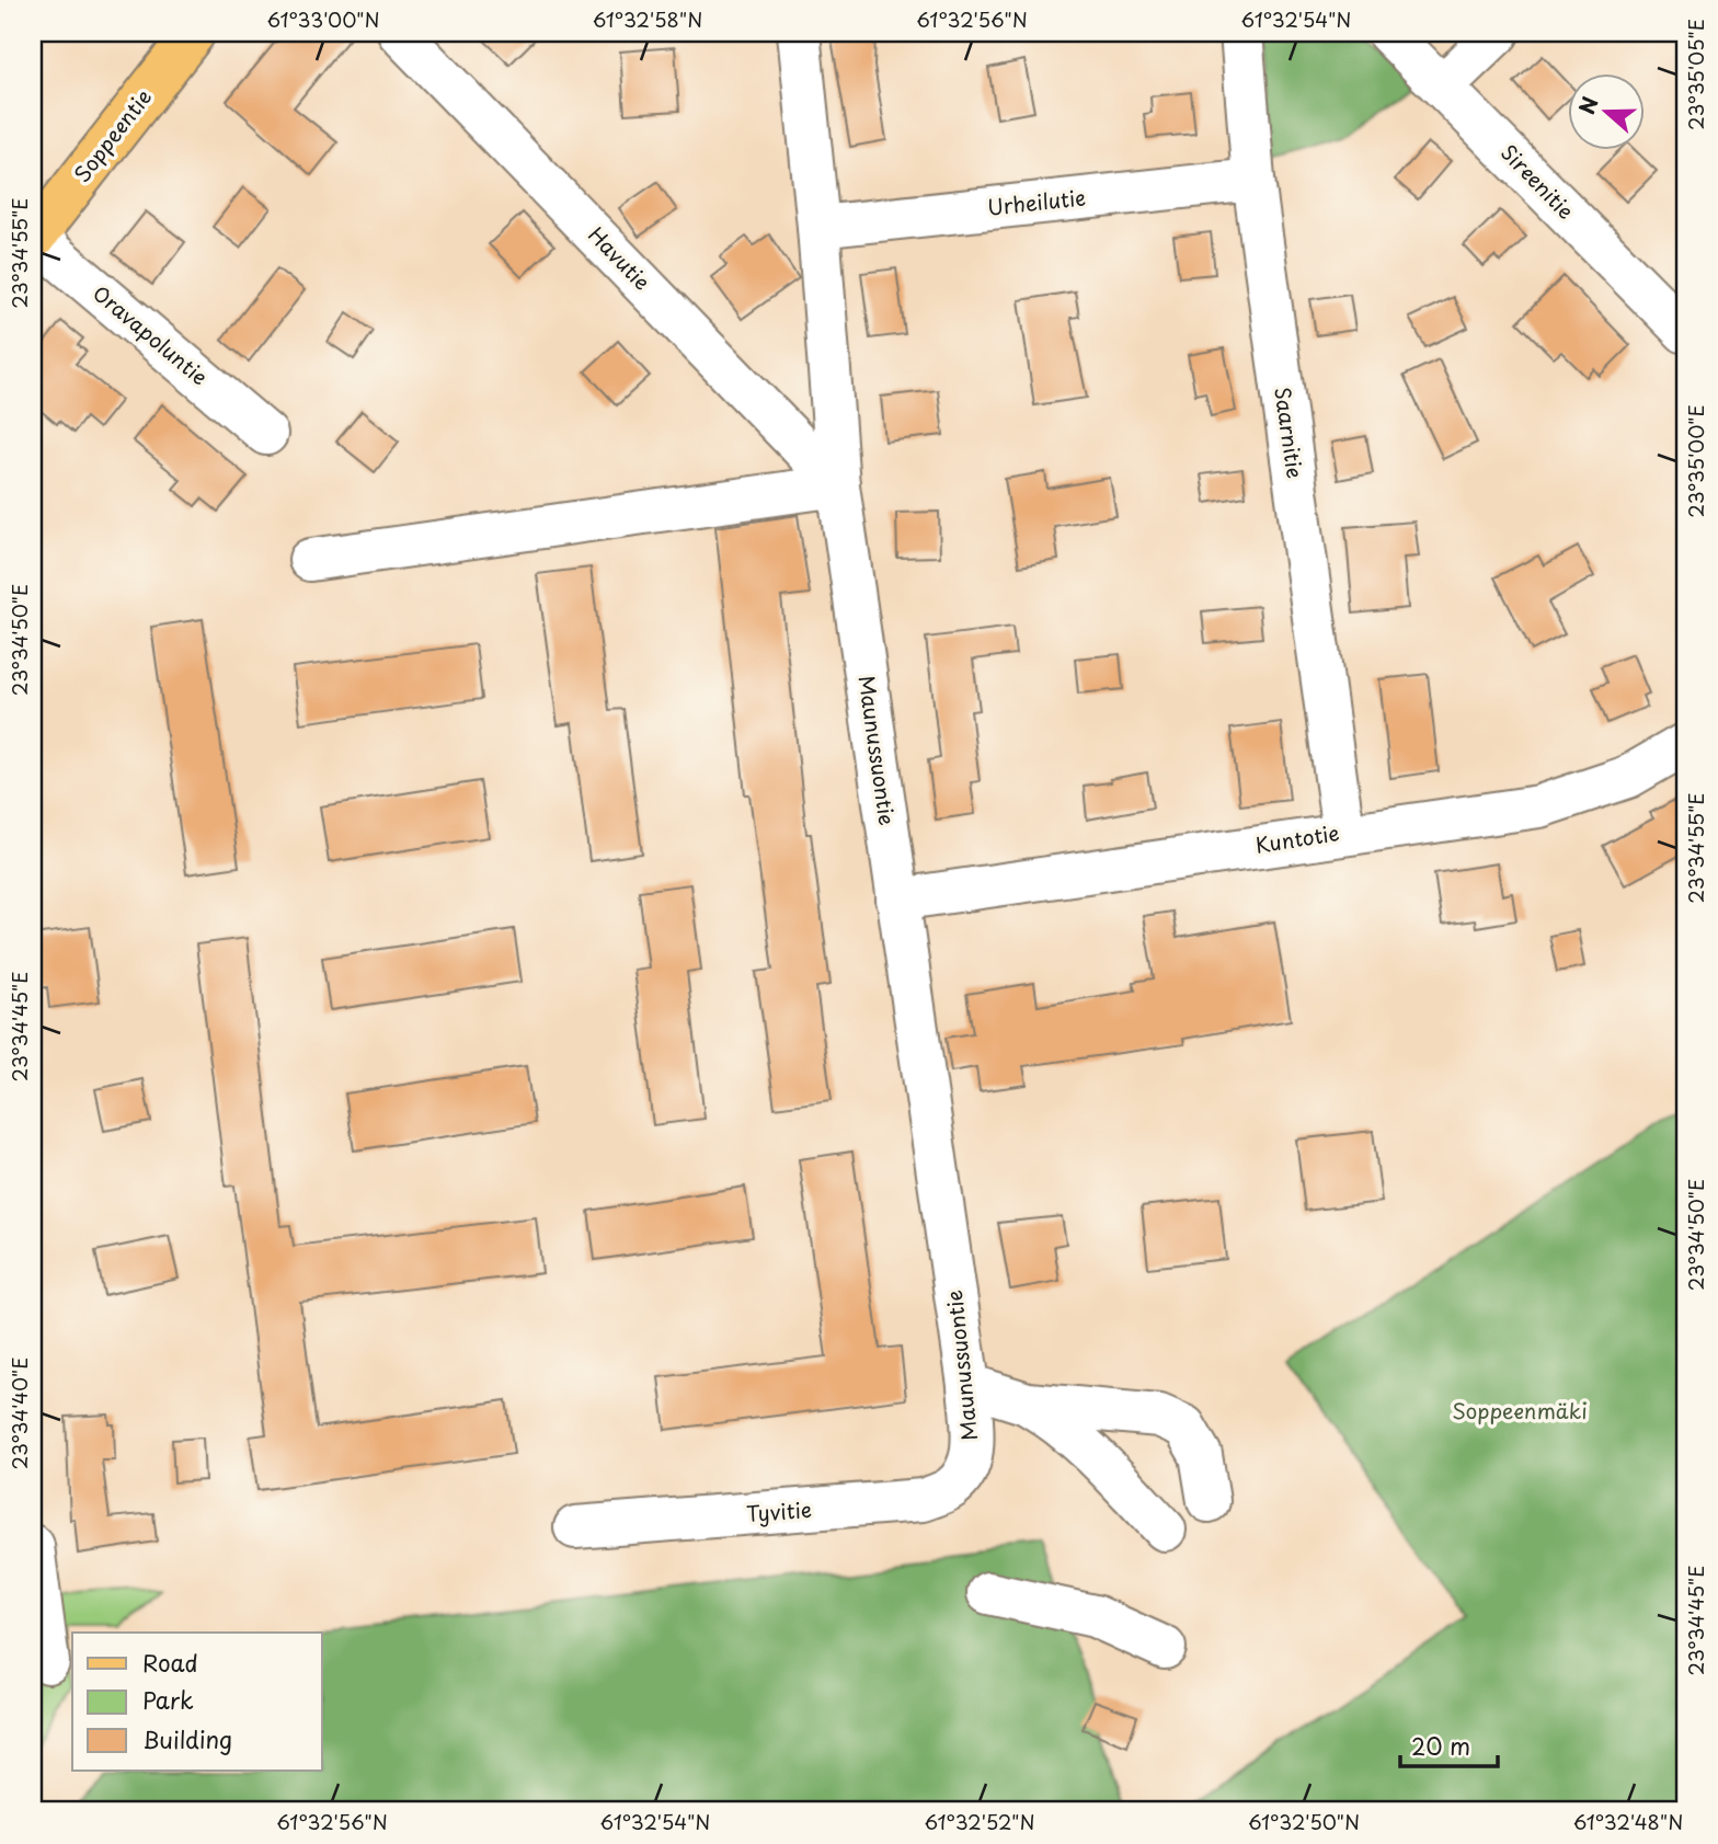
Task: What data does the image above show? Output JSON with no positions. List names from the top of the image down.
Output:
{
  "streets": {
    "main road": ["Soppeentie"],
    "street": [
      "Sireenitie",
      "Urheilutie",
      "Havutie",
      "Oravapoluntie",
      "Saarnitie",
      "Maunussuontie",
      "Kuntotie",
      "Tyvitie"
    ]
  },
  "crossings": [
    ["Soppeentie", "Oravapoluntie"],
    ["Urheilutie", "Saarnitie"],
    ["Urheilutie", "Maunussuontie"],
    ["Havutie", "Maunussuontie"],
    ["Saarnitie", "Kuntotie"],
    ["Maunussuontie", "Kuntotie"],
    ["Maunussuontie", "Tyvitie"]
  ],
  "parks": ["Soppeenmäki"],
  "legend": ["Road", "Park", "Building"],
  "scale_bar": "20 m",
  "north": "left",
  "coordinates": [
    "61°33'00\"N",
    "61°32'58\"N",
    "61°32'56\"N",
    "61°32'54\"N",
    "23°35'05\"E",
    "23°34'55\"E",
    "23°35'00\"E",
    "23°34'50\"E",
    "23°34'45\"E",
    "23°34'40\"E",
    "61°32'52\"N",
    "61°32'50\"N",
    "61°32'48\"N"
  ]
}
